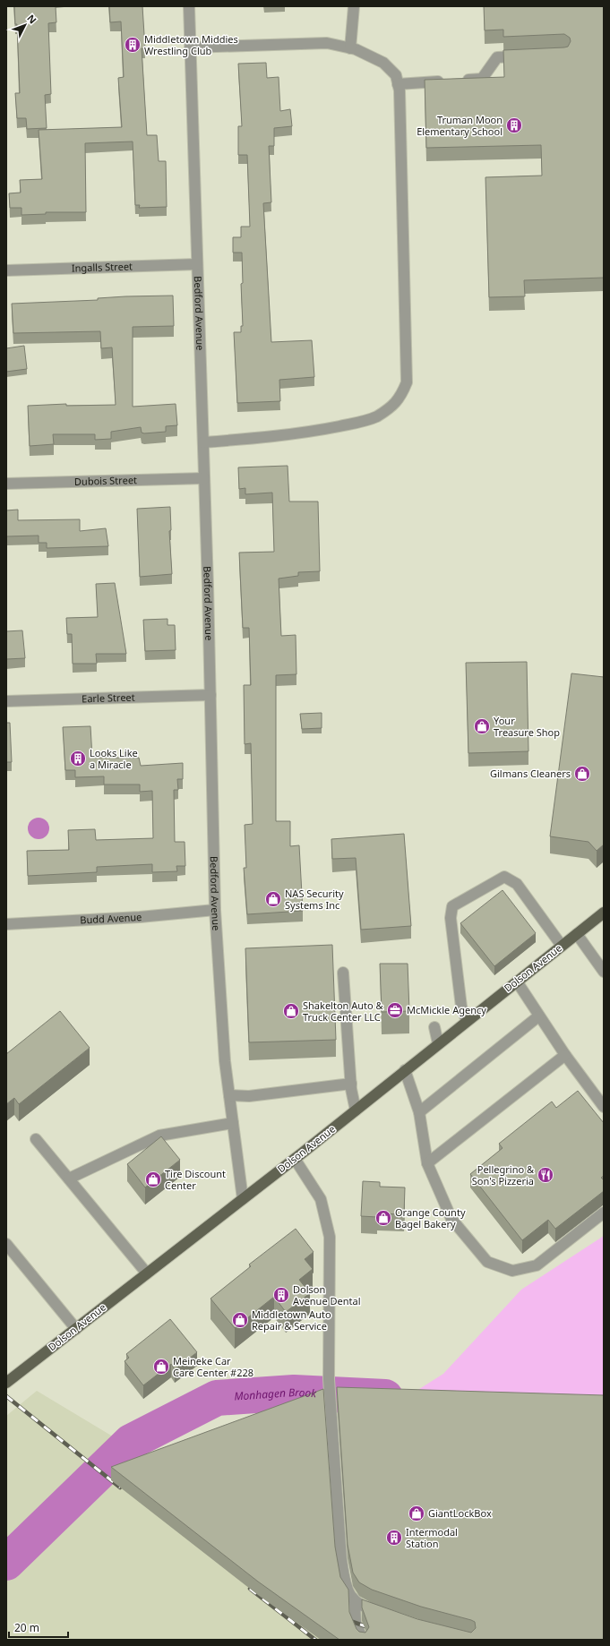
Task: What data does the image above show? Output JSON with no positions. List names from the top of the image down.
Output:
{
  "streets": {
    "main road": ["Dolson Avenue"],
    "street": [
      "Ingalls Street",
      "Bedford Avenue",
      "Dubois Street",
      "Earle Street",
      "Budd Avenue"
    ]
  },
  "crossings": [
    ["Ingalls Street", "Bedford Avenue"],
    ["Bedford Avenue", "Dubois Street"],
    ["Bedford Avenue", "Earle Street"],
    ["Bedford Avenue", "Budd Avenue"],
    ["Bedford Avenue", "Dolson Avenue"]
  ],
  "water": ["Monhagen Brook"],
  "places": {
    "building": [
      "Middletown Middies Wrestling Club",
      "Truman Moon Elementary School",
      "Looks Like a Miracle",
      "Dolson Avenue Dental",
      "Intermodal Station"
    ],
    "shop": [
      "Your Treasure Shop",
      "Gilmans Cleaners",
      "NAS Security Systems Inc",
      "Shakelton Auto & Truck Center LLC",
      "Tire Discount Center",
      "Orange County Bagel Bakery",
      "Middletown Auto Repair & Service",
      "Meineke Car Care Center #228",
      "GiantLockBox"
    ],
    "office": ["McMickle Agency"],
    "restaurant": ["Pellegrino & Son's Pizzeria"]
  },
  "scale_bar": "20 m",
  "north": "top right"
}
